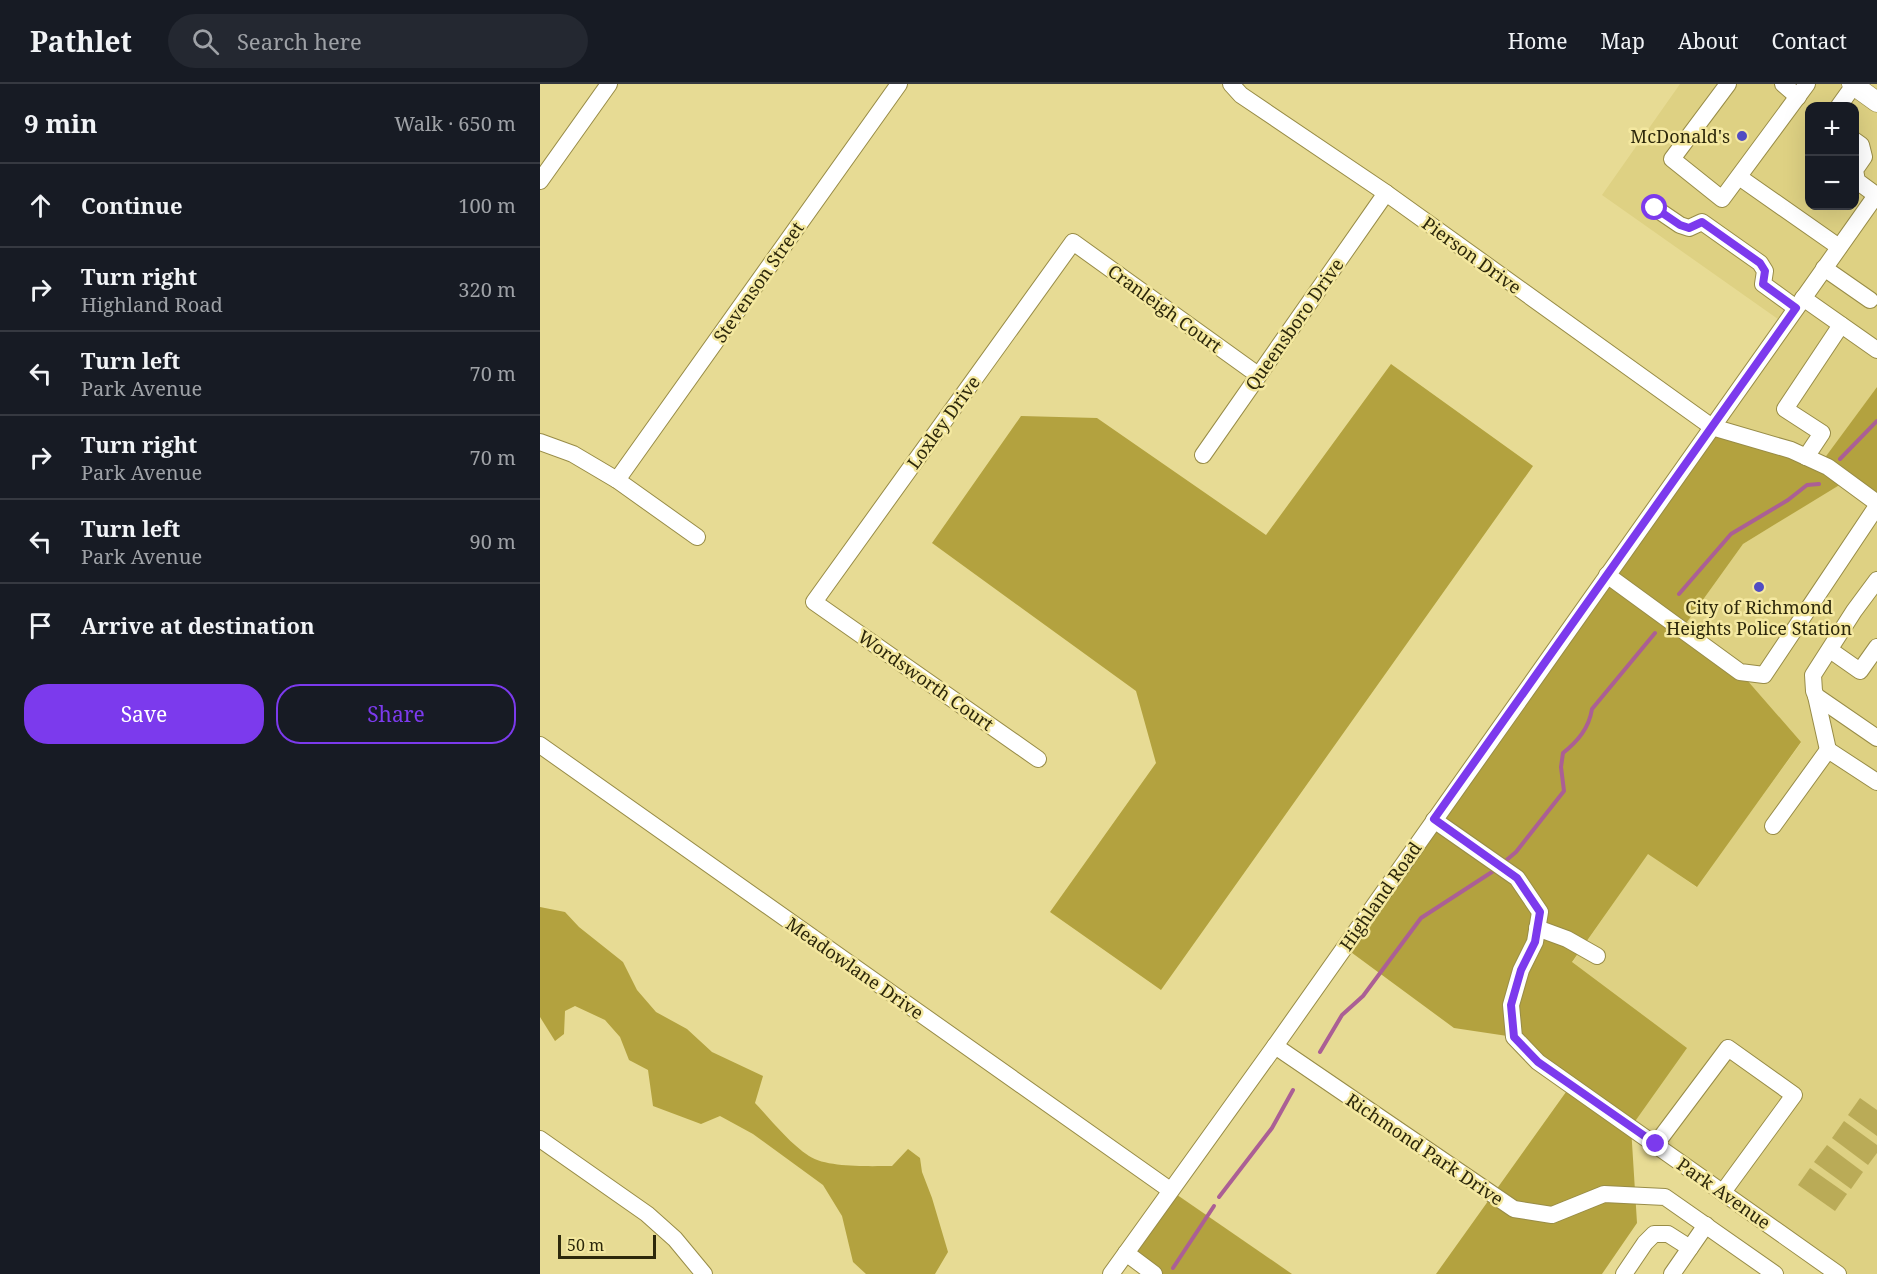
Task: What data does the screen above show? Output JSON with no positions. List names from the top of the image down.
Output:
{
  "streets": {
    "street": [
      "Pierson Drive",
      "Stevenson Street",
      "Cranleigh Court",
      "Queensboro Drive",
      "Loxley Drive",
      "Wordsworth Court",
      "Highland Road",
      "Meadowlane Drive",
      "Richmond Park Drive",
      "Park Avenue"
    ]
  },
  "crossings": [
    ["Pierson Drive", "Queensboro Drive"],
    ["Pierson Drive", "Highland Road"],
    ["Cranleigh Court", "Queensboro Drive"],
    ["Cranleigh Court", "Loxley Drive"],
    ["Loxley Drive", "Wordsworth Court"],
    ["Highland Road", "Meadowlane Drive"],
    ["Highland Road", "Richmond Park Drive"],
    ["Highland Road", "Park Avenue"]
  ],
  "places": ["McDonald's", "City of Richmond Heights Police Station"],
  "scale_bar": "50 m",
  "page": {
    "header": "Pathlet",
    "search": "Search here",
    "nav": [
      "Home",
      "Map",
      "About",
      "Contact"
    ],
    "heading": ["9 min", "Walk · 650 m"],
    "map_buttons": ["+", "−"],
    "list": [
      ["Continue", "100 m"],
      ["Turn right", "Highland Road", "320 m"],
      ["Turn left", "Park Avenue", "70 m"],
      ["Turn right", "Park Avenue", "70 m"],
      ["Turn left", "Park Avenue", "90 m"],
      "Arrive at destination"
    ],
    "buttons": ["Save", "Share"],
    "scale": "50 m"
  }
}
